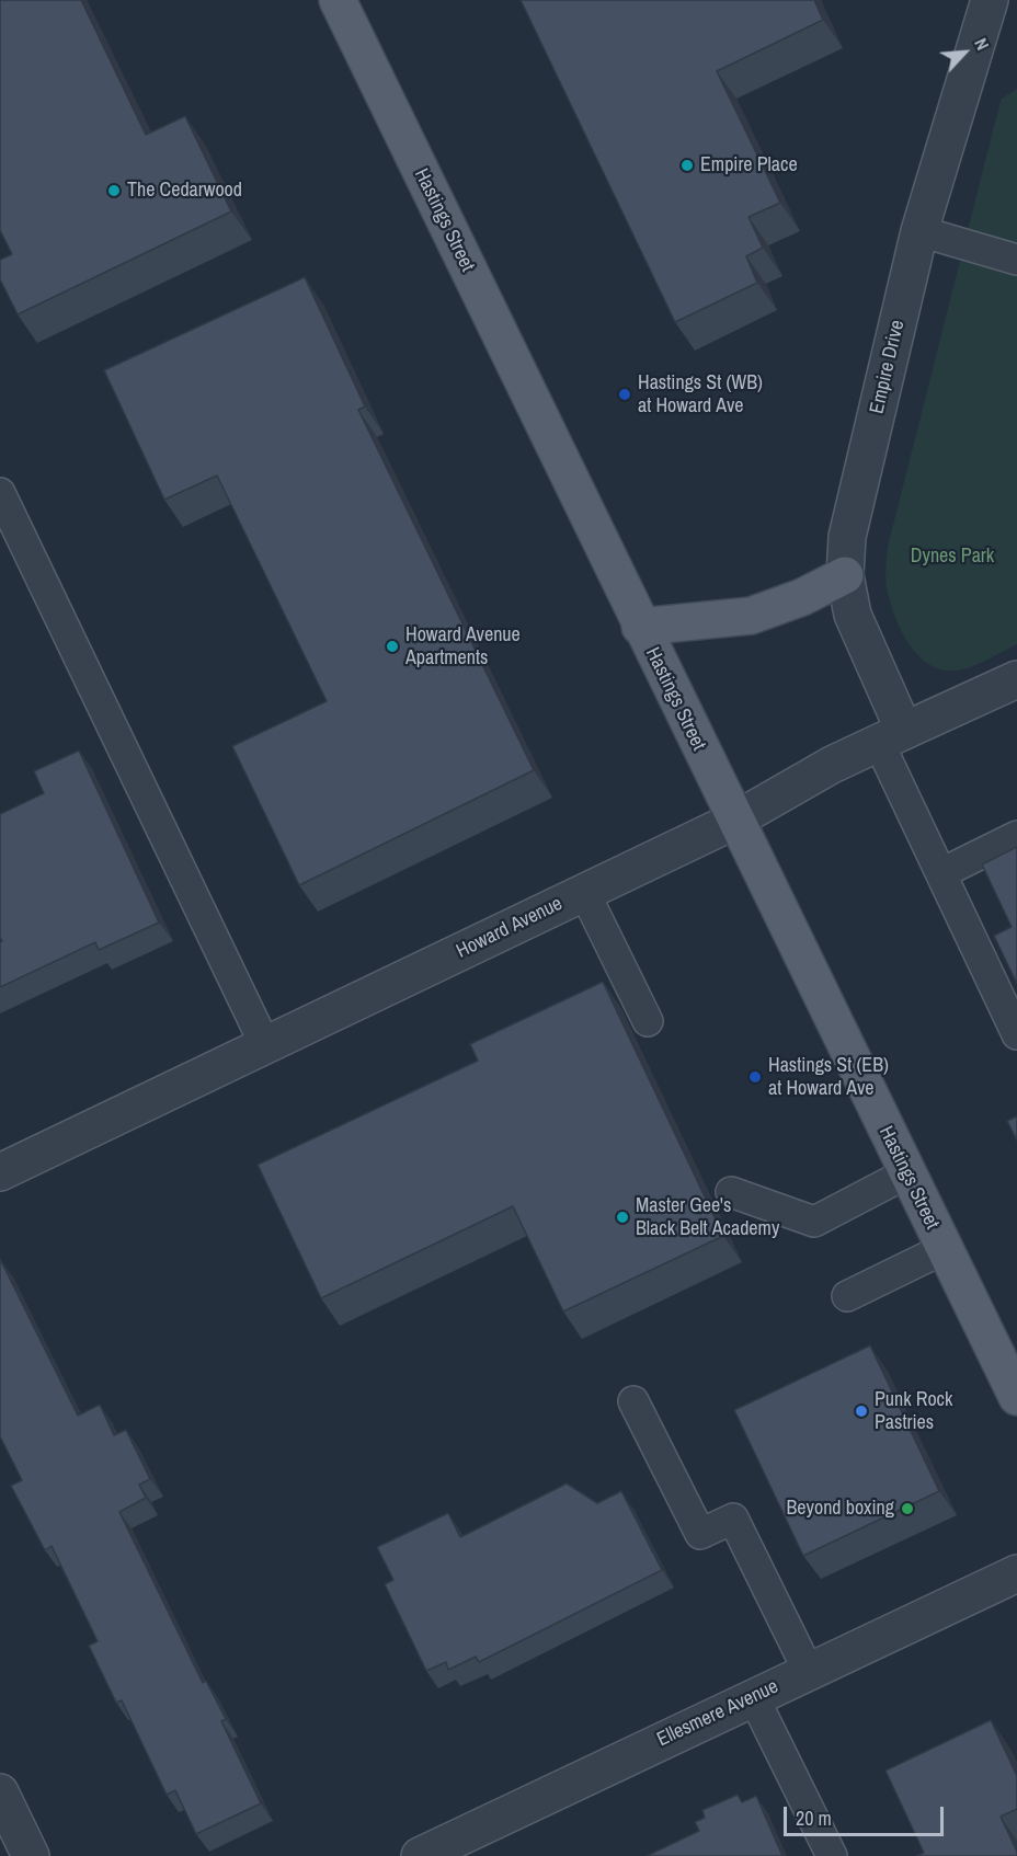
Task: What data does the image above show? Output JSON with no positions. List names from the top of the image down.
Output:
{
  "streets": {
    "main road": ["Hastings Street"],
    "street": ["Empire Drive", "Howard Avenue", "Ellesmere Avenue"]
  },
  "crossings": [
    ["Hastings Street", "Howard Avenue"],
    ["Empire Drive", "Howard Avenue"]
  ],
  "parks": ["Dynes Park"],
  "places": [
    "Empire Place",
    "The Cedarwood",
    "Hastings St (WB) at Howard Ave",
    "Howard Avenue Apartments",
    "Hastings St (EB) at Howard Ave",
    "Master Gee's Black Belt Academy",
    "Punk Rock Pastries",
    "Beyond boxing"
  ],
  "scale_bar": "20 m",
  "north": "top right"
}
